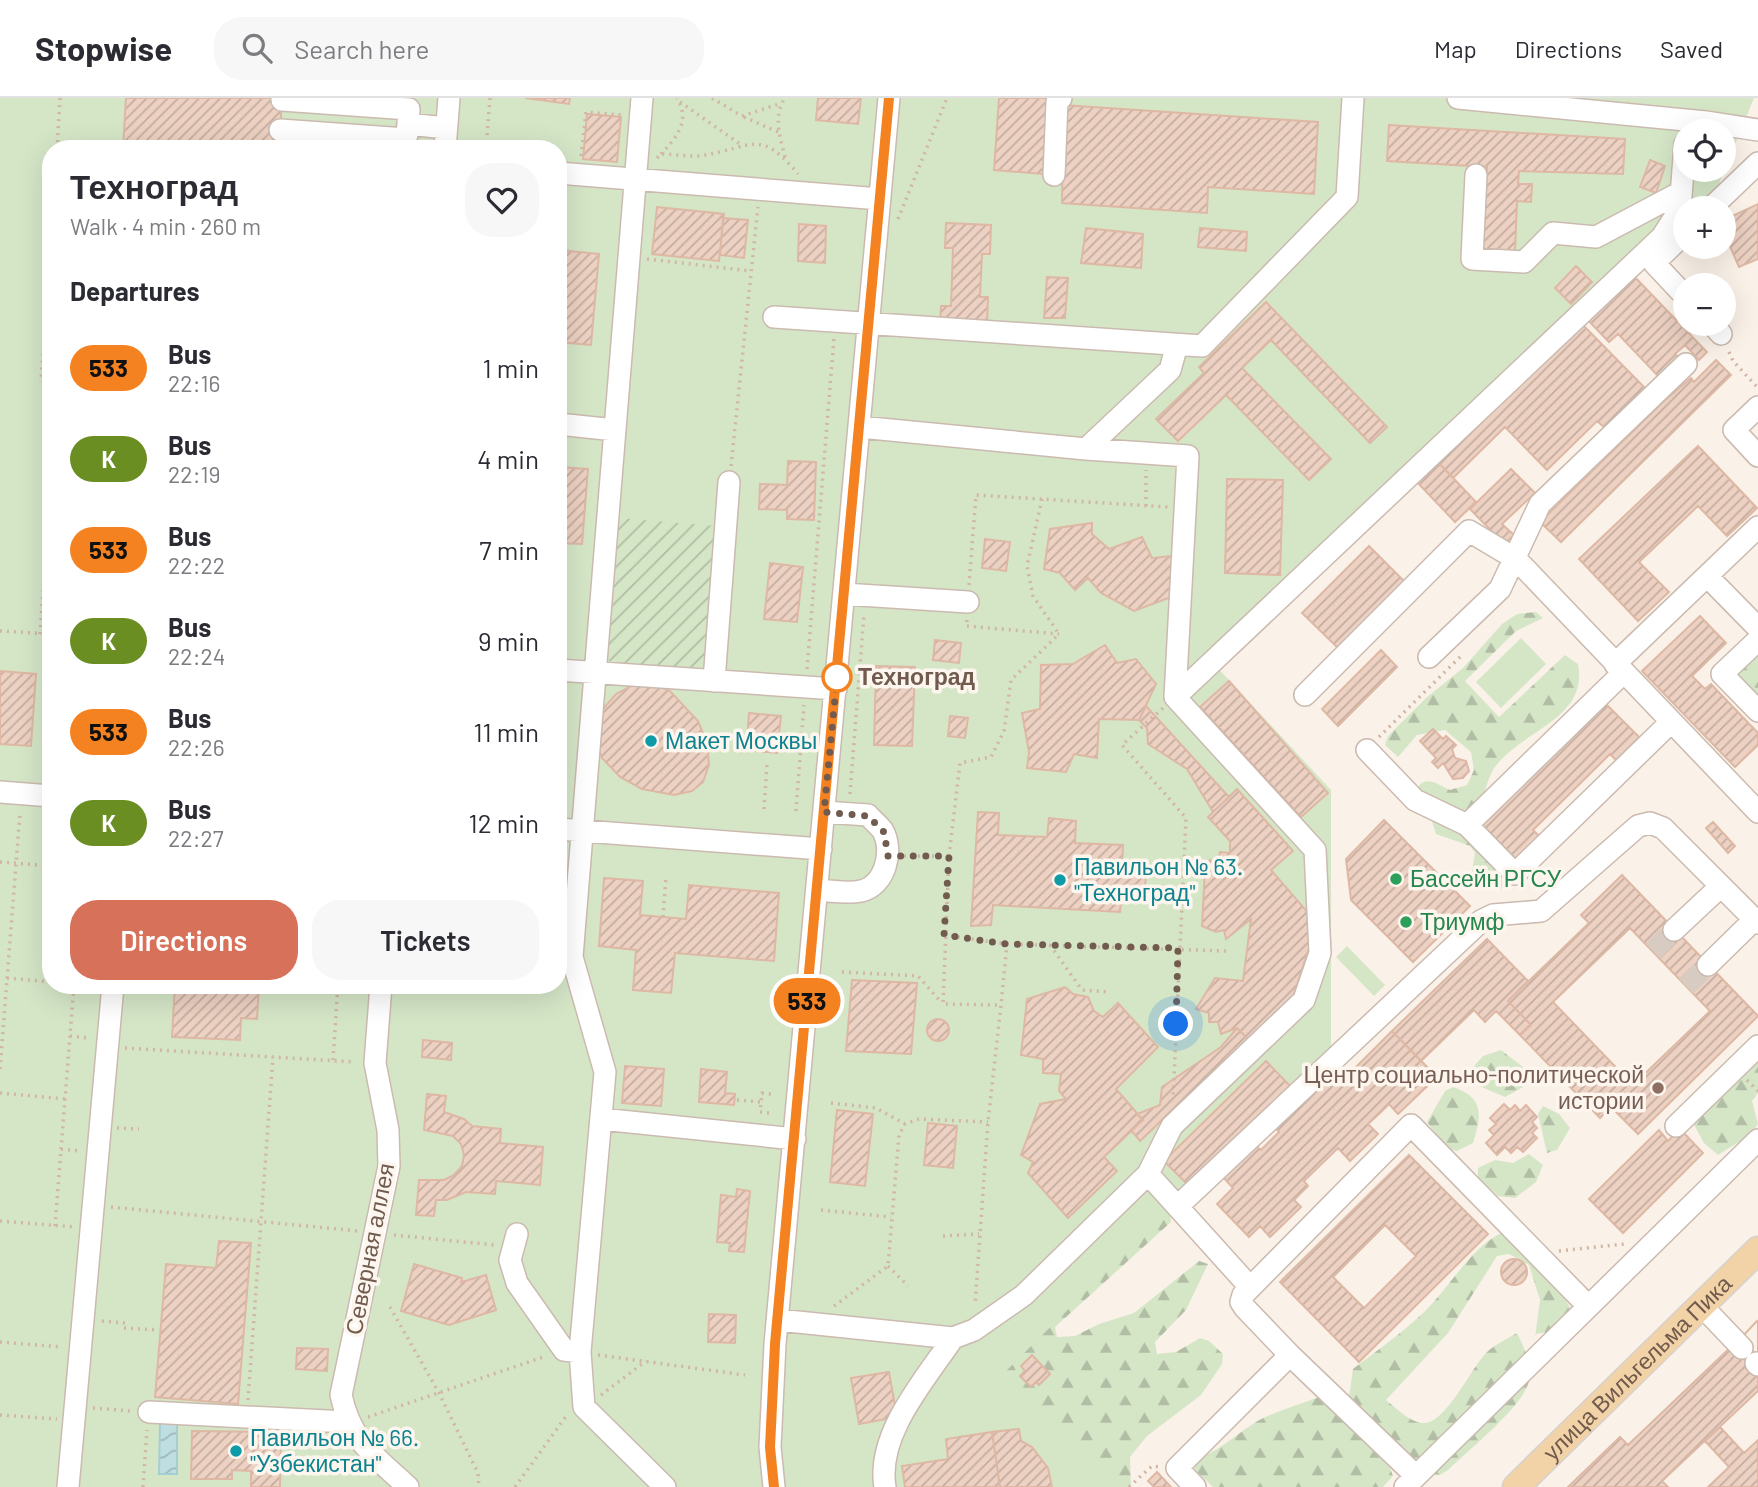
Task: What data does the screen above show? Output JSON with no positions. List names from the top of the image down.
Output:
{
  "streets": {
    "main road": ["улица Вильгельма Пика"],
    "street": ["Северная аллея"]
  },
  "places": [
    "Техноград",
    "Макет Москвы",
    "Бассейн РГСУ",
    "Павильон № 63. \"Техноград\"",
    "Триумф",
    "Центр социально-политической истории",
    "Павильон № 66. \"Узбекистан\""
  ],
  "lines": ["bus line 533"],
  "page": {
    "header": "Stopwise",
    "search": "Search here",
    "nav": ["Map", "Directions", "Saved"],
    "on_map": "533",
    "map_buttons": ["+", "−"],
    "heading": [
      ["Техноград", "Walk · 4 min · 260 m"],
      "Departures"
    ],
    "list": [
      {
        "mark": "533",
        "name": "Bus",
        "note": "22:16",
        "value": "1 min"
      },
      {
        "mark": "К",
        "name": "Bus",
        "note": "22:19",
        "value": "4 min"
      },
      {
        "mark": "533",
        "name": "Bus",
        "note": "22:22",
        "value": "7 min"
      },
      {
        "mark": "К",
        "name": "Bus",
        "note": "22:24",
        "value": "9 min"
      },
      {
        "mark": "533",
        "name": "Bus",
        "note": "22:26",
        "value": "11 min"
      },
      {
        "mark": "К",
        "name": "Bus",
        "note": "22:27",
        "value": "12 min"
      }
    ],
    "buttons": ["Directions", "Tickets"]
  }
}
